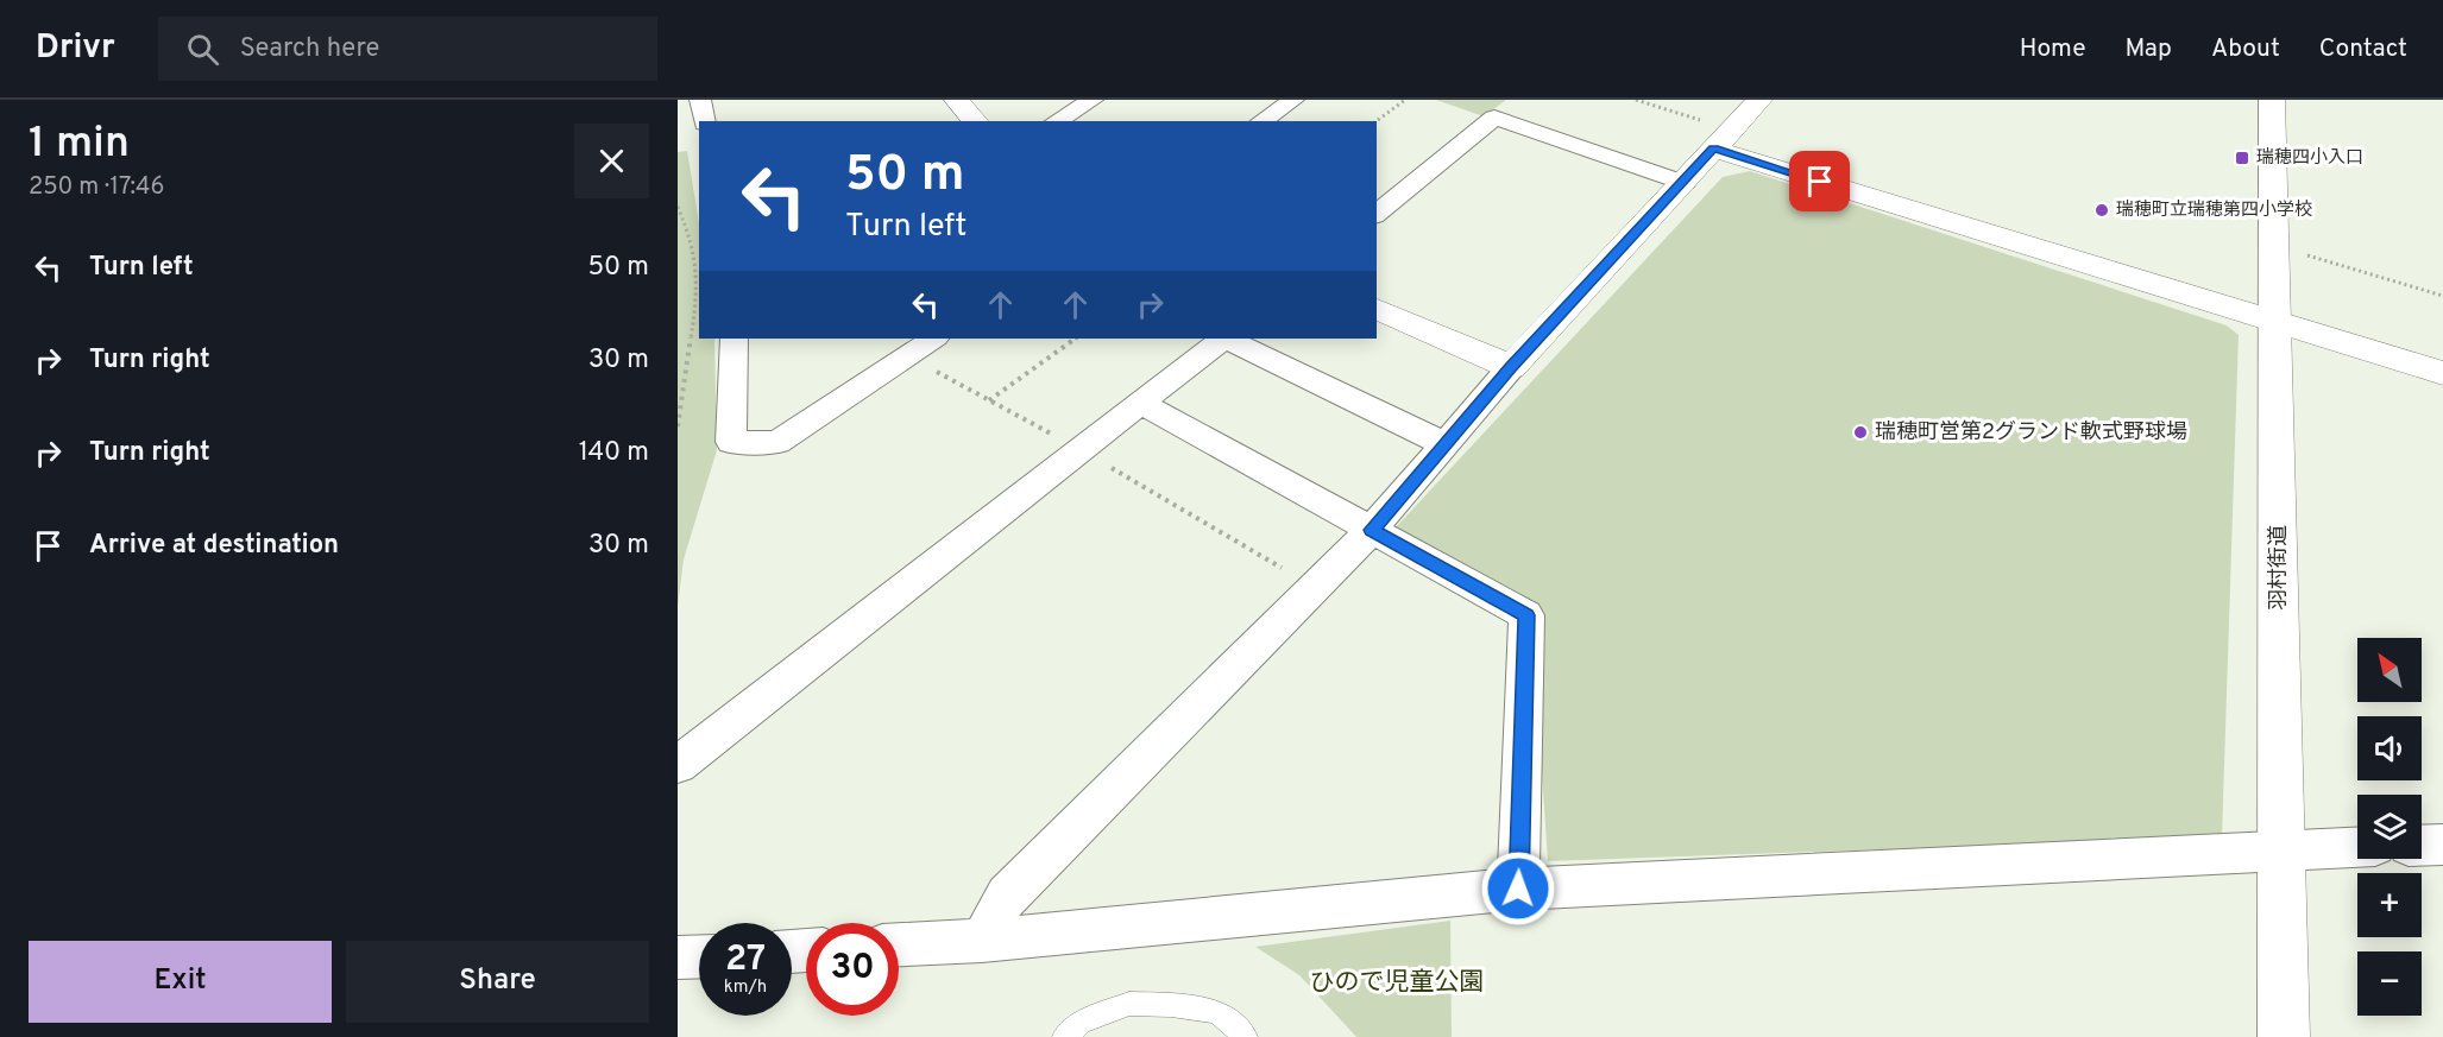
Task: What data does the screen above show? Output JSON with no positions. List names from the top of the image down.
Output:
{
  "streets": {
    "street": ["羽村街道"]
  },
  "parks": ["ひので児童公園"],
  "places": {
    "transit": ["瑞穂四小入口"],
    "other": ["瑞穂町立瑞穂第四小学校", "瑞穂町営第2グランド軟式野球場"]
  },
  "north": "top left",
  "page": {
    "header": "Drivr",
    "search": "Search here",
    "nav": [
      "Home",
      "Map",
      "About",
      "Contact"
    ],
    "heading": ["1 min", "250 m · 17:46"],
    "turn": ["50 m", "Turn left"],
    "list": [
      {
        "name": "Turn left",
        "value": "50 m"
      },
      {
        "name": "Turn right",
        "value": "30 m"
      },
      {
        "name": "Turn right",
        "value": "140 m"
      },
      {
        "name": "Arrive at destination",
        "value": "30 m"
      }
    ],
    "map_buttons": ["+", "−"],
    "speed": "27 km/h",
    "limit": "30",
    "buttons": ["Exit", "Share"]
  }
}
